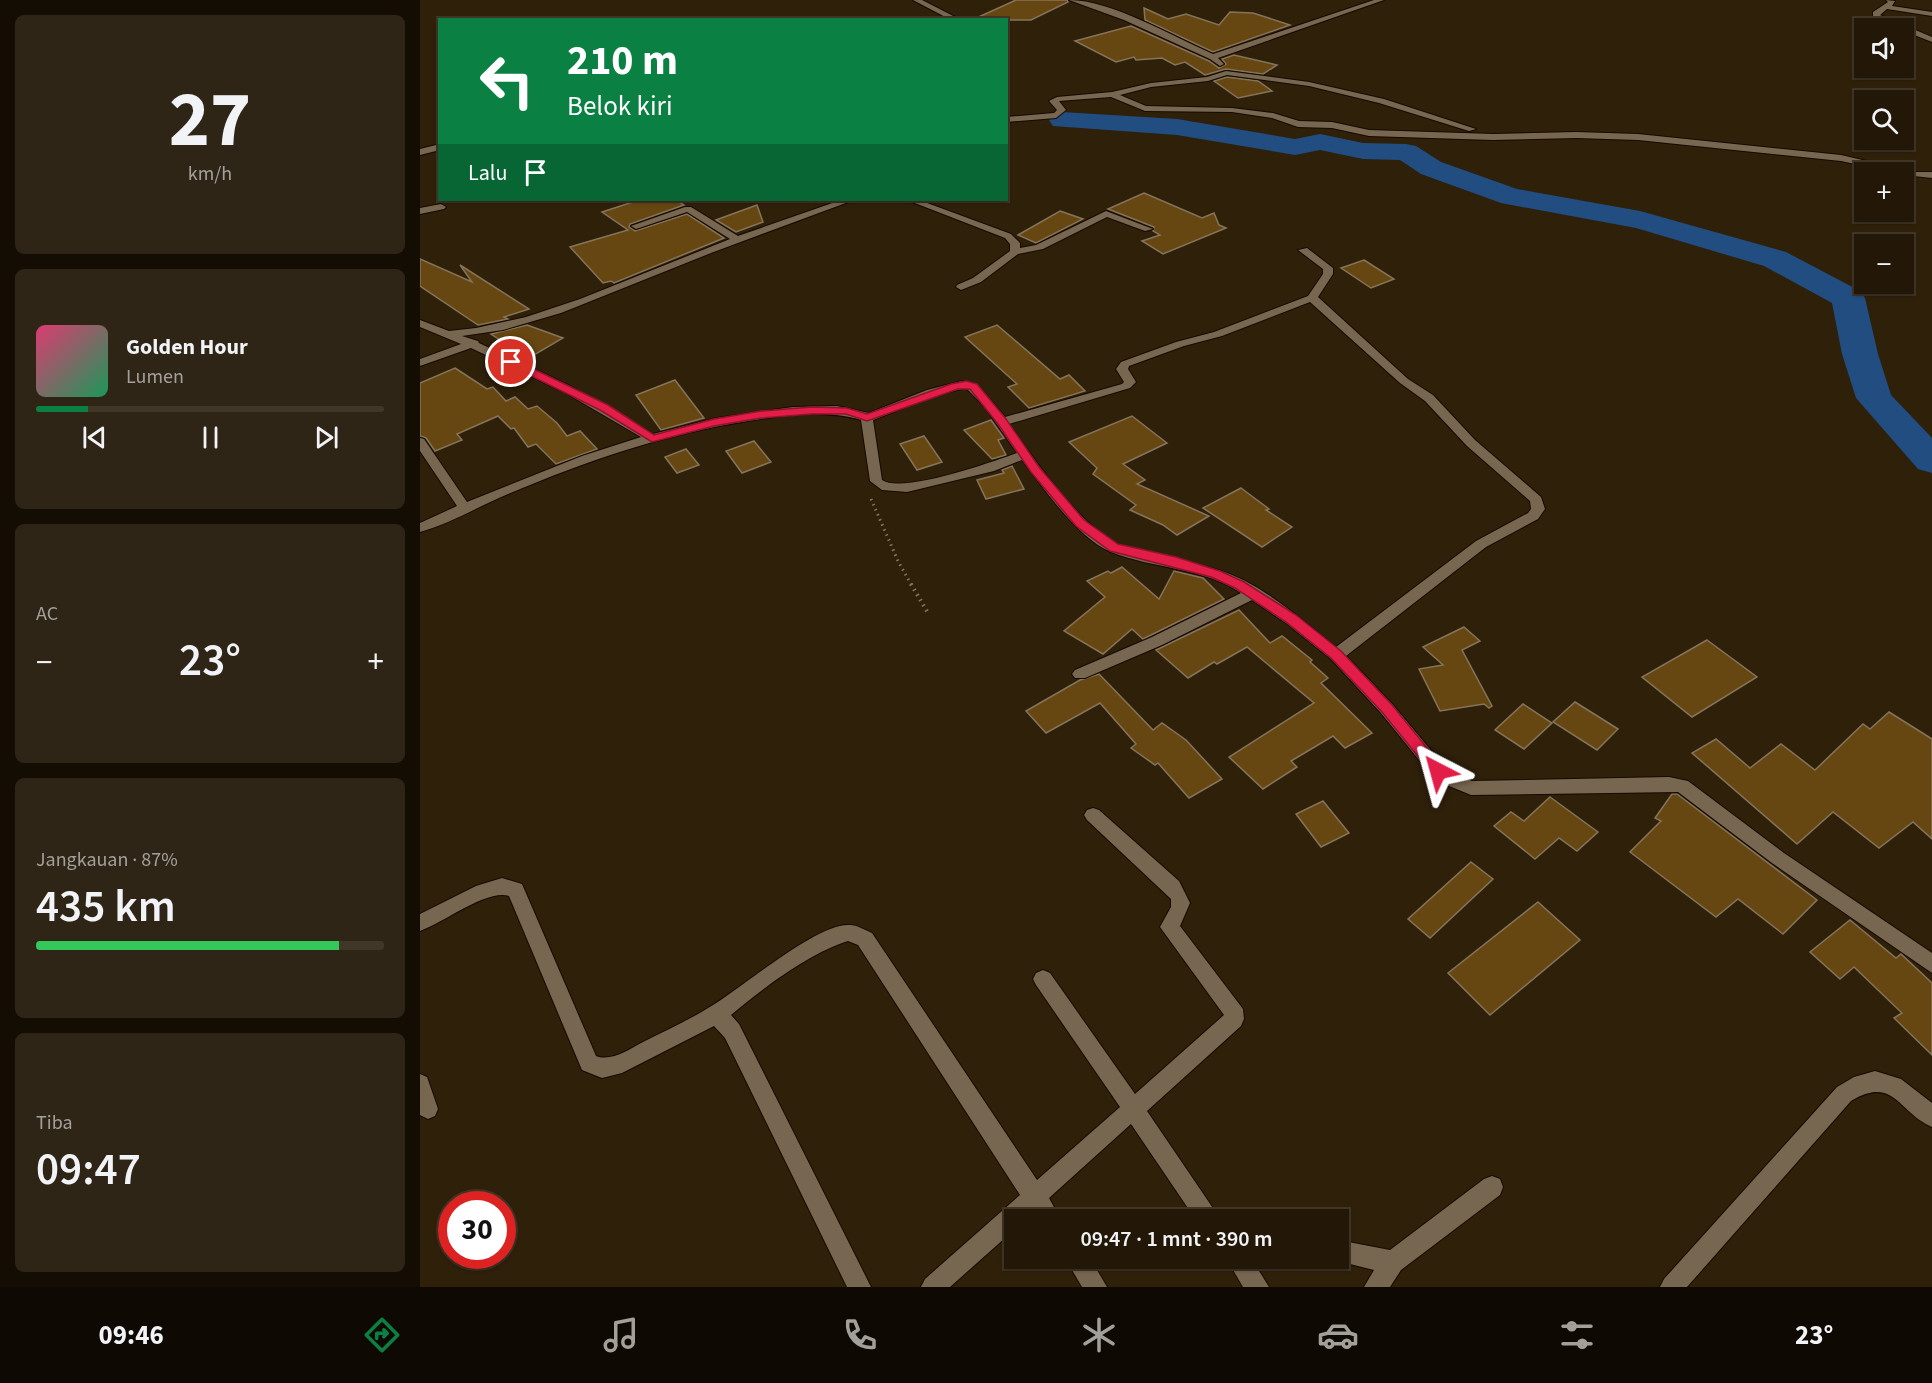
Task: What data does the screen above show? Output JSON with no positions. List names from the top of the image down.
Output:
{
  "page": {
    "tile": [
      ["27", "km/h"],
      "AC",
      ["Jangkauan · 87%", "435 km"],
      ["Tiba", "09:47"]
    ],
    "map_buttons": ["+", "−"],
    "turn": ["210 m", "Belok kiri"],
    "then": "Lalu",
    "song": ["Golden Hour", "Lumen"],
    "heat": ["−", "23°", "+"],
    "limit": "30",
    "trip": "09:47 · 1 mnt · 390 m",
    "tabs": ["09:46", "23°"]
  }
}
